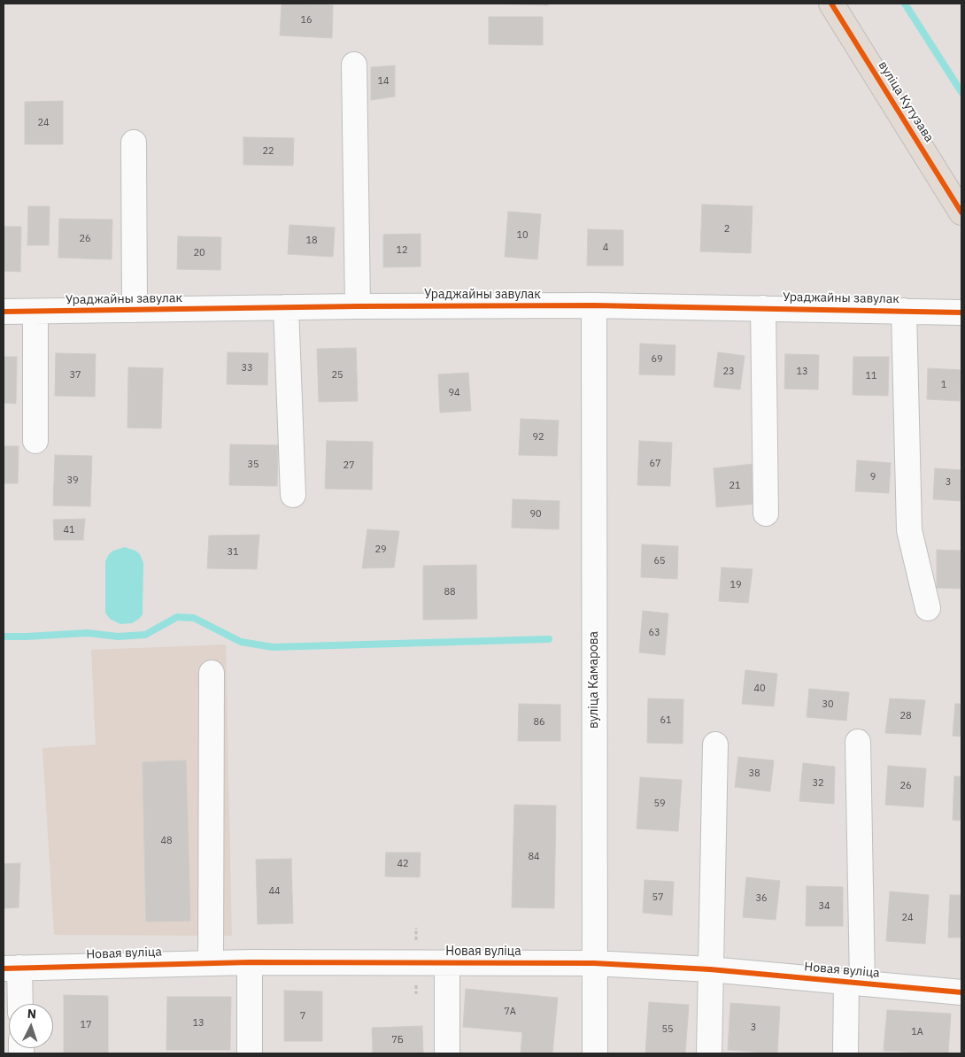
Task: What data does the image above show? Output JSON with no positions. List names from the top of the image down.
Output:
{
  "streets": {
    "main road": ["вуліца Кутузава"],
    "street": ["Ураджайны завулак", "вуліца Камарова", "Новая вуліца"]
  },
  "crossings": [
    ["Ураджайны завулак", "вуліца Камарова"],
    ["вуліца Камарова", "Новая вуліца"]
  ],
  "house_numbers": [
    "16",
    "14",
    "24",
    "22",
    "2",
    "10",
    "26",
    "18",
    "4",
    "12",
    "20",
    "69",
    "33",
    "23",
    "13",
    "37",
    "25",
    "11",
    "1",
    "94",
    "92",
    "67",
    "35",
    "27",
    "9",
    "39",
    "3",
    "21",
    "90",
    "41",
    "29",
    "31",
    "65",
    "19",
    "88",
    "63",
    "40",
    "30",
    "28",
    "61",
    "86",
    "38",
    "32",
    "26",
    "59",
    "48",
    "84",
    "42",
    "44",
    "57",
    "36",
    "34",
    "24",
    "7А",
    "7",
    "13",
    "17",
    "3",
    "55",
    "1А",
    "7Б"
  ],
  "north": "top"
}
